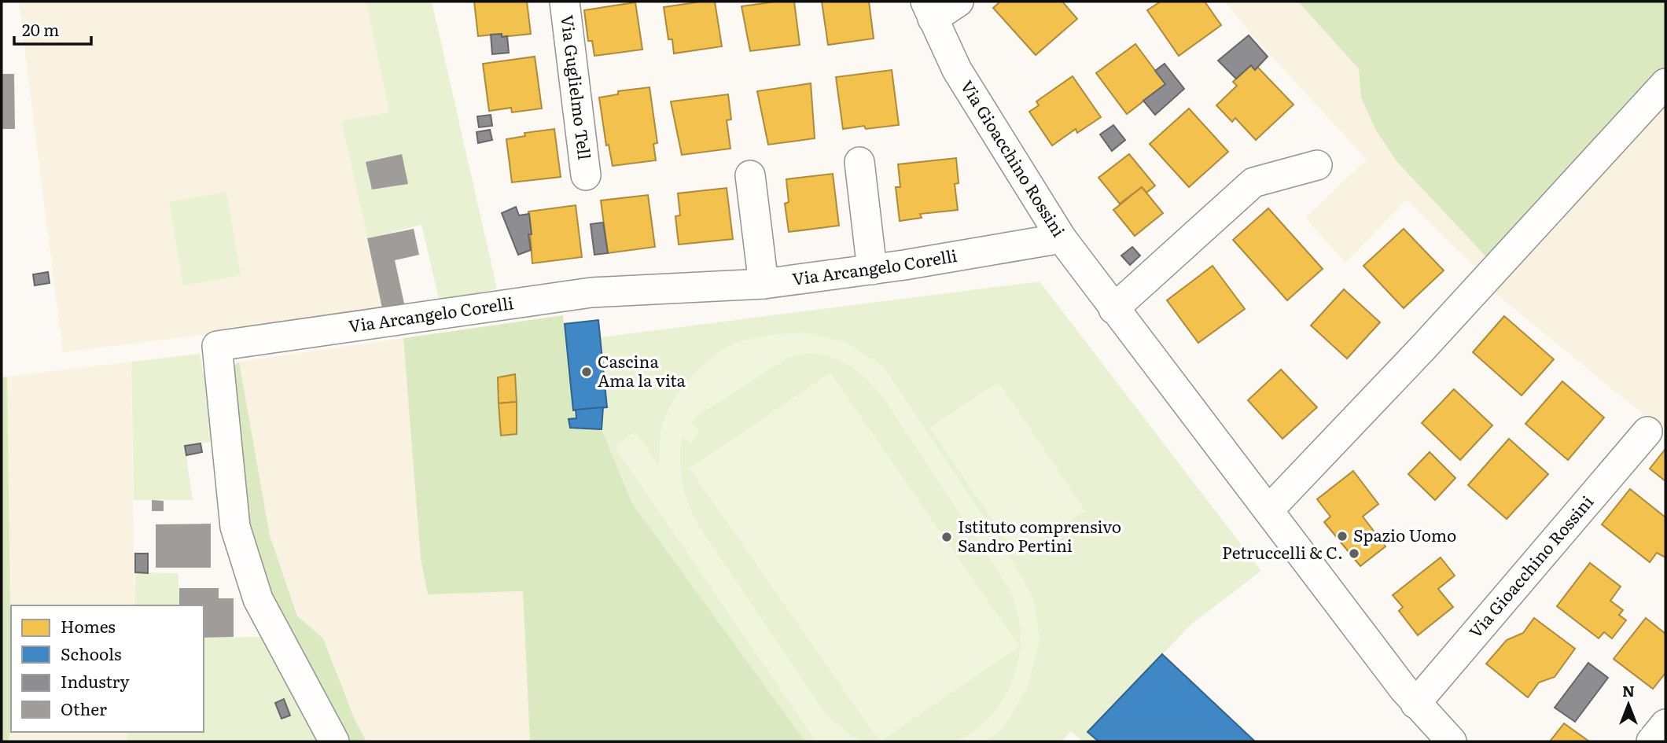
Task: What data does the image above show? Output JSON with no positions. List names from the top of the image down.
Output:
{
  "streets": {
    "street": ["Via Guglielmo Tell", "Via Gioacchino Rossini", "Via Arcangelo Corelli"]
  },
  "crossings": [
    ["Via Gioacchino Rossini", "Via Arcangelo Corelli"]
  ],
  "places": [
    "Cascina Ama la vita",
    "Spazio Uomo",
    "Istituto comprensivo Sandro Pertini",
    "Petruccelli & C."
  ],
  "legend": [
    "Homes",
    "Schools",
    "Industry",
    "Other"
  ],
  "scale_bar": "20 m",
  "north": "top"
}
